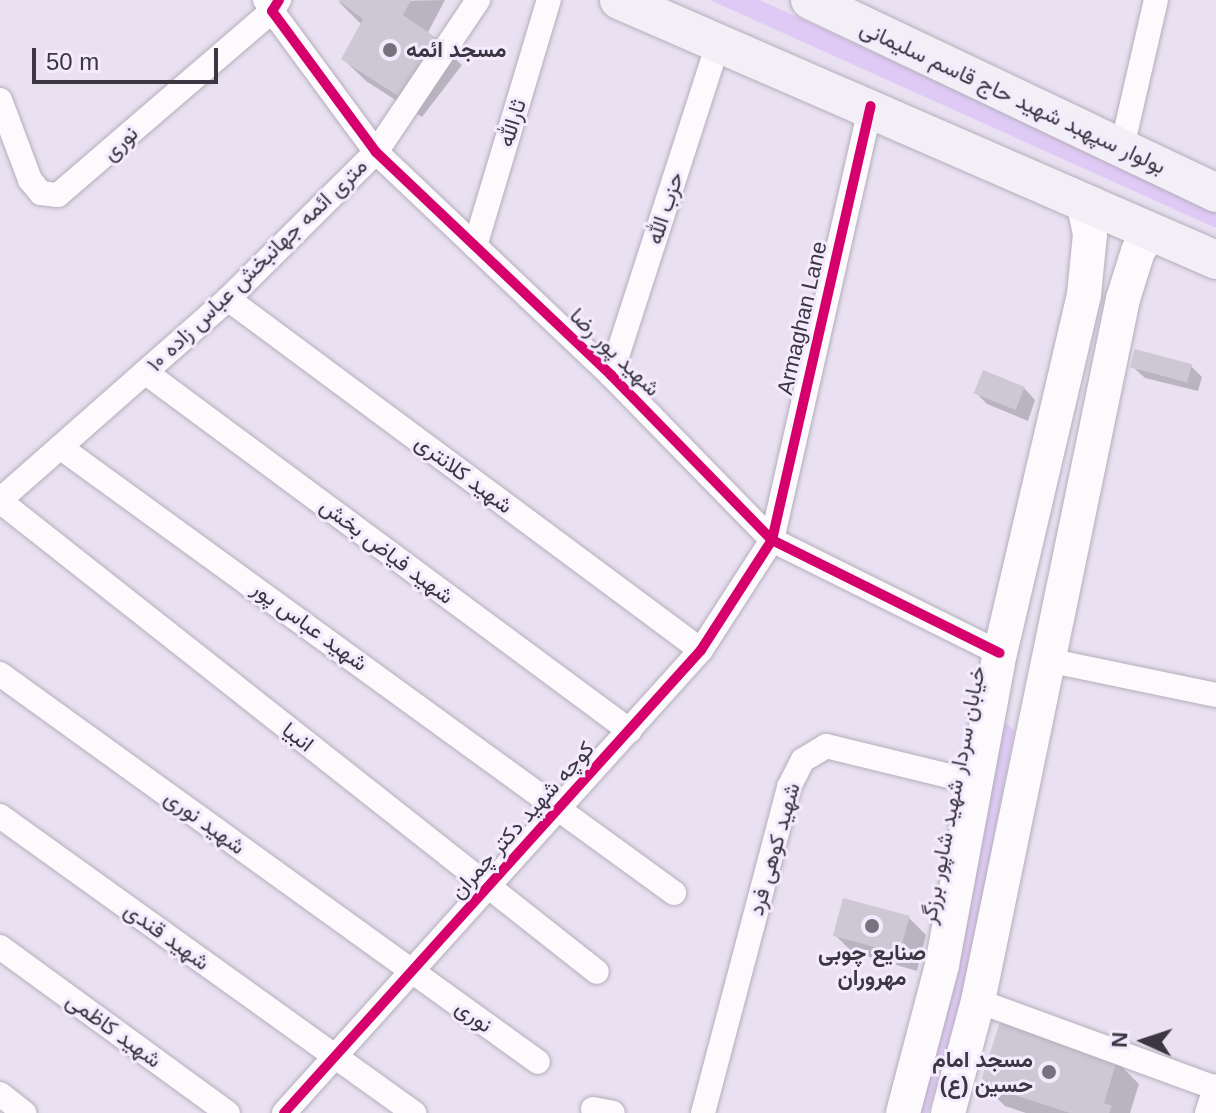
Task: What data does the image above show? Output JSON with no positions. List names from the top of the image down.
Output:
{
  "streets": {
    "main road": ["بولوار سپهبد شهید حاج قاسم سلیمانی", "خیابان سردار شهید شاپور برزگر"],
    "street": [
      "ثارالله",
      "نوری",
      "حزب الله",
      "۱۰ متری ائمه جهانبخش عباس زاده",
      "Armaghan Lane",
      "شهید پور رضا",
      "شهید کلانتری",
      "شهید فیاض بخش",
      "شهید عباس پور",
      "انبیا",
      "کوچه شهید دکتر چمران",
      "شهید نوری",
      "شهید کوهی فرد",
      "شهید قندی",
      "شهید کاظمی"
    ]
  },
  "crossings": [
    ["ثارالله", "شهید پور رضا"],
    ["نوری", "شهید پور رضا"],
    ["نوری", "کوچه شهید دکتر چمران"],
    ["نوری", "شهید نوری"],
    ["حزب الله", "شهید پور رضا"],
    ["۱۰ متری ائمه جهانبخش عباس زاده", "شهید پور رضا"],
    ["۱۰ متری ائمه جهانبخش عباس زاده", "شهید کلانتری"],
    ["۱۰ متری ائمه جهانبخش عباس زاده", "شهید فیاض بخش"],
    ["۱۰ متری ائمه جهانبخش عباس زاده", "شهید عباس پور"],
    ["۱۰ متری ائمه جهانبخش عباس زاده", "انبیا"],
    ["Armaghan Lane", "شهید پور رضا"],
    ["Armaghan Lane", "کوچه شهید دکتر چمران"],
    ["شهید پور رضا", "خیابان سردار شهید شاپور برزگر"],
    ["شهید پور رضا", "کوچه شهید دکتر چمران"],
    ["شهید کلانتری", "کوچه شهید دکتر چمران"],
    ["شهید فیاض بخش", "کوچه شهید دکتر چمران"],
    ["شهید عباس پور", "کوچه شهید دکتر چمران"],
    ["انبیا", "کوچه شهید دکتر چمران"],
    ["خیابان سردار شهید شاپور برزگر", "شهید کوهی فرد"],
    ["کوچه شهید دکتر چمران", "شهید نوری"],
    ["کوچه شهید دکتر چمران", "شهید قندی"]
  ],
  "places": ["مسجد ائمه", "صنایع چوبی مهروران", "مسجد امام حسین (ع)"],
  "scale_bar": "50 m",
  "north": "left"
}
